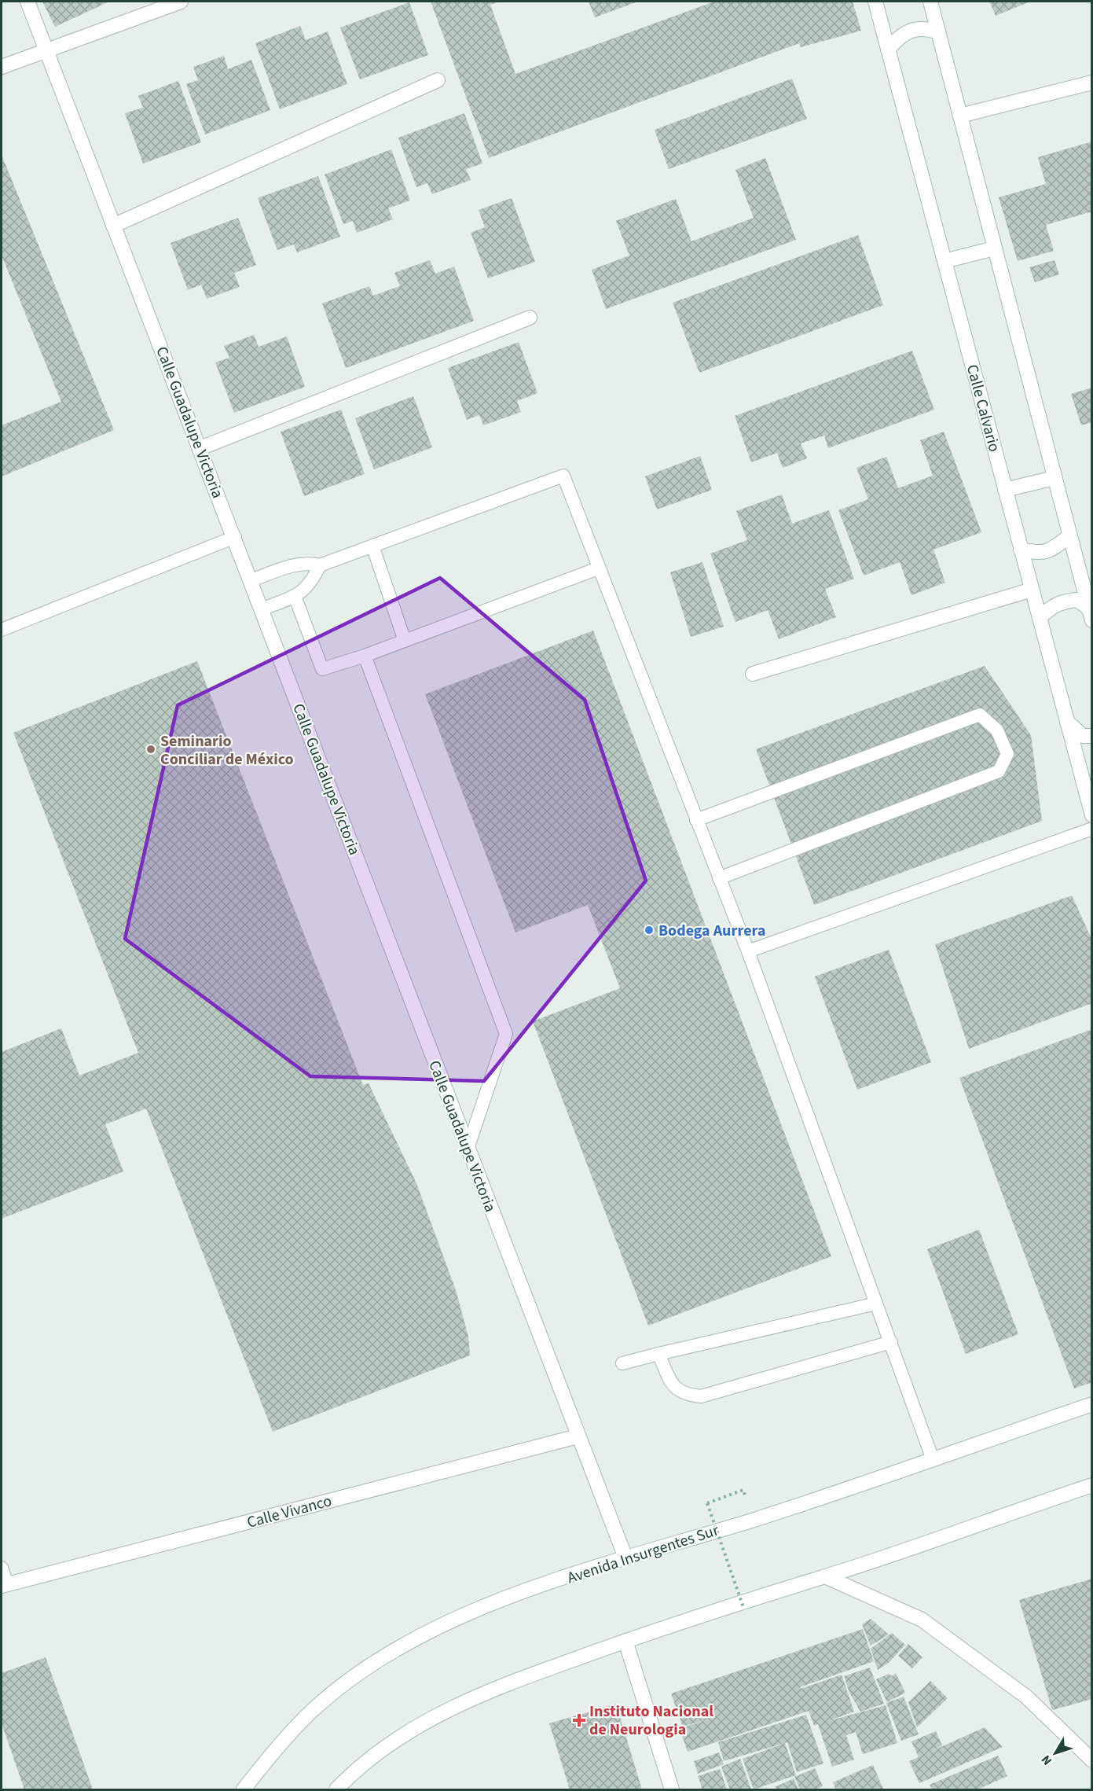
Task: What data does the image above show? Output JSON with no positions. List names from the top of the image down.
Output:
{
  "streets": {
    "street": [
      "Calle Calvario",
      "Calle Guadalupe Victoria",
      "Calle Vivanco",
      "Avenida Insurgentes Sur"
    ]
  },
  "crossings": [
    ["Calle Guadalupe Victoria", "Calle Vivanco"],
    ["Calle Guadalupe Victoria", "Avenida Insurgentes Sur"]
  ],
  "places": {
    "other": ["Seminario Conciliar de México", "Bodega Aurrera"],
    "health": ["Instituto Nacional de Neurologia"]
  },
  "north": "bottom left"
}
